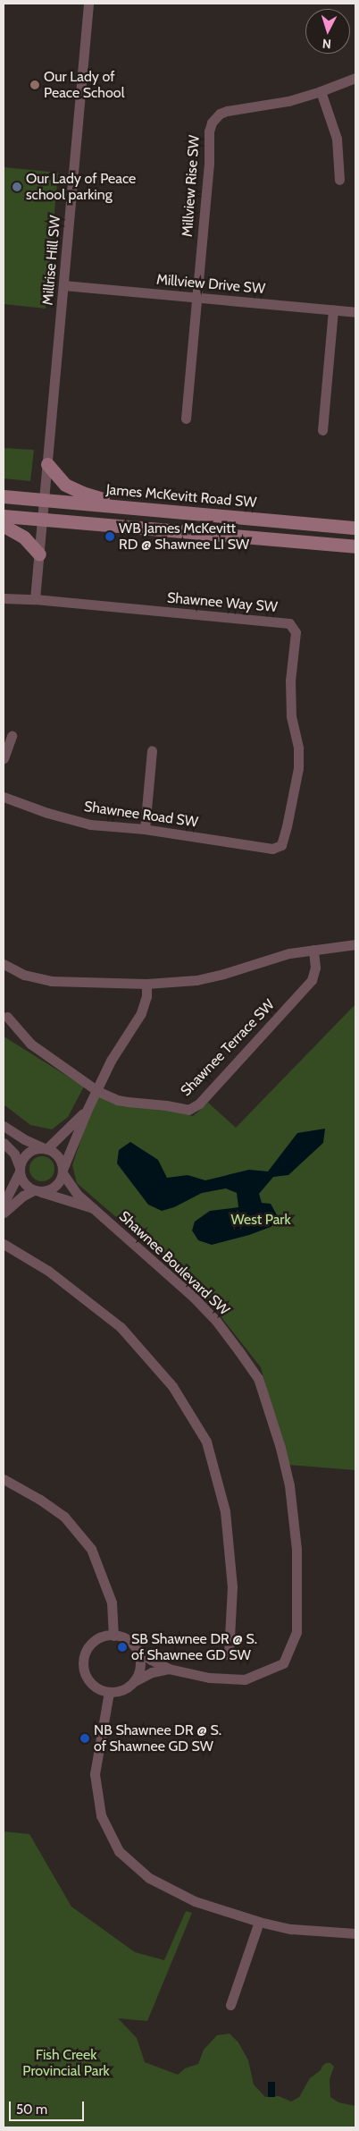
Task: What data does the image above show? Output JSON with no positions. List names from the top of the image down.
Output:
{
  "streets": {
    "main road": ["James McKevitt Road SW"],
    "street": [
      "Millview Rise SW",
      "Millrise Hill SW",
      "Millview Drive SW",
      "Shawnee Way SW",
      "Shawnee Road SW",
      "Shawnee Terrace SW",
      "Shawnee Boulevard SW"
    ]
  },
  "crossings": [
    ["Millview Rise SW", "Millview Drive SW"],
    ["Millrise Hill SW", "Millview Drive SW"],
    ["Millrise Hill SW", "James McKevitt Road SW"],
    ["Millrise Hill SW", "Shawnee Way SW"],
    ["Shawnee Way SW", "Shawnee Road SW"]
  ],
  "parks": ["West Park", "Fish Creek Provincial Park"],
  "places": [
    "Our Lady of Peace School",
    "Our Lady of Peace school parking",
    "WB James McKevitt RD @ Shawnee LI SW",
    "SB Shawnee DR @ S. of Shawnee GD SW",
    "NB Shawnee DR @ S. of Shawnee GD SW"
  ],
  "scale_bar": "50 m",
  "north": "bottom"
}
